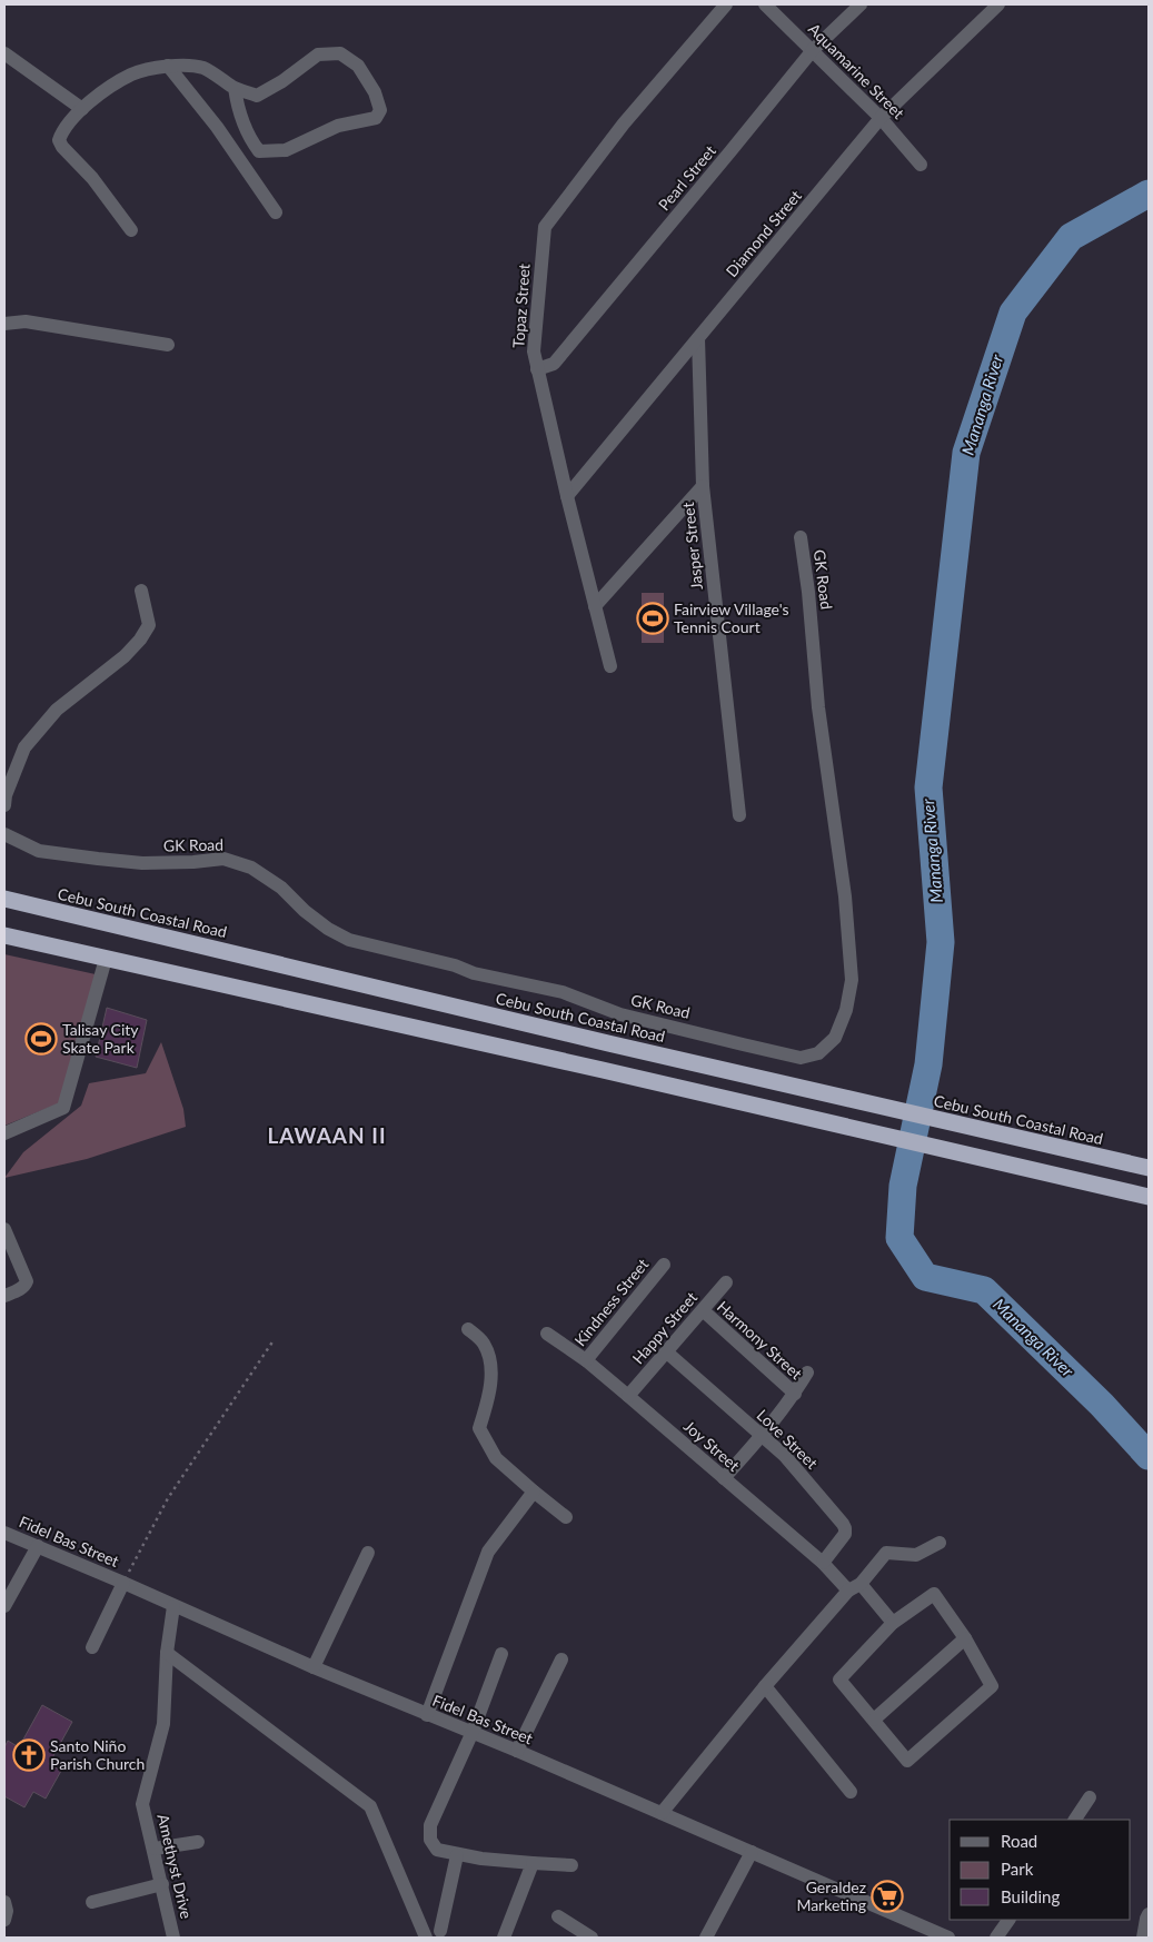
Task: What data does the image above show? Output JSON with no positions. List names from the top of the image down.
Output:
{
  "streets": {
    "highway": ["Cebu South Coastal Road"],
    "street": [
      "Aquamarine Street",
      "Pearl Street",
      "Diamond Street",
      "Topaz Street",
      "Jasper Street",
      "GK Road",
      "Kindness Street",
      "Happy Street",
      "Harmony Street",
      "Love Street",
      "Joy Street",
      "Fidel Bas Street",
      "Amethyst Drive"
    ]
  },
  "crossings": [
    ["Aquamarine Street", "Pearl Street"],
    ["Aquamarine Street", "Diamond Street"],
    ["Pearl Street", "Topaz Street"],
    ["Diamond Street", "Topaz Street"],
    ["Diamond Street", "Jasper Street"],
    ["Kindness Street", "Joy Street"],
    ["Happy Street", "Harmony Street"],
    ["Happy Street", "Love Street"],
    ["Happy Street", "Joy Street"],
    ["Love Street", "Joy Street"],
    ["Fidel Bas Street", "Amethyst Drive"]
  ],
  "districts": ["LAWAAN II"],
  "water": ["Mananga River"],
  "places": {
    "sports": ["Fairview Village's Tennis Court", "Talisay City Skate Park"],
    "church": ["Santo Niño Parish Church"],
    "supermarket": ["Geraldez Marketing"]
  },
  "legend": ["Road", "Park", "Building"]
}
